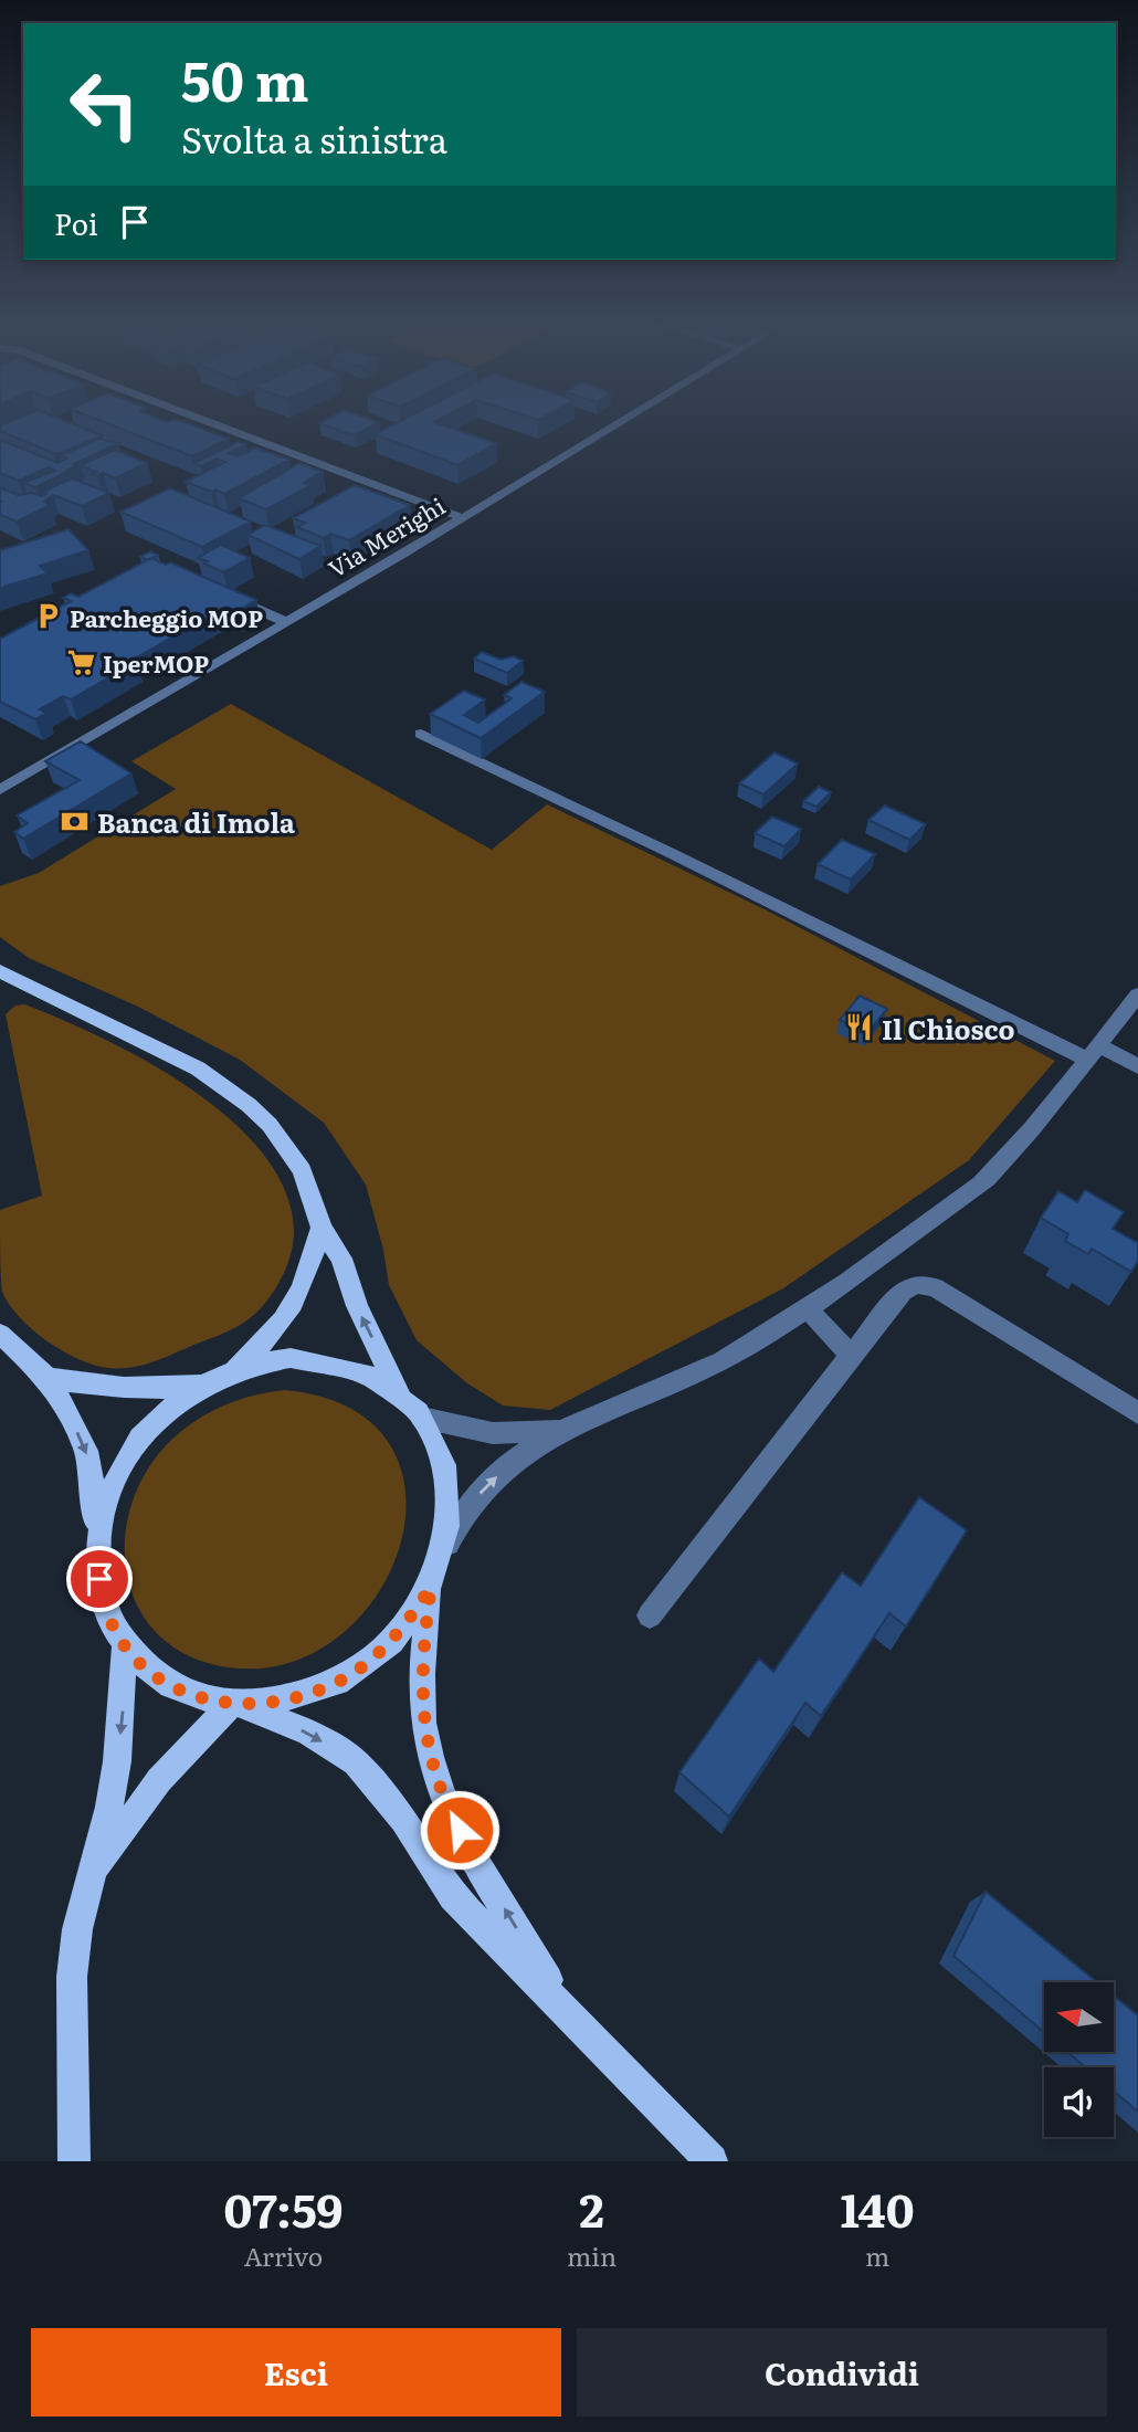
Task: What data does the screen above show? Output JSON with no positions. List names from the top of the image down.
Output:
{
  "streets": {
    "street": ["Via Merighi"]
  },
  "places": {
    "parking": ["Parcheggio MOP"],
    "supermarket": ["IperMOP"],
    "bank": ["Banca di Imola"],
    "restaurant": ["Il Chiosco"]
  },
  "north": "left",
  "page": {
    "turn": ["50 m", "Svolta a sinistra"],
    "then": "Poi",
    "eta": [
      "07:59",
      "Arrivo",
      "2",
      "min",
      "140",
      "m"
    ],
    "buttons": ["Esci", "Condividi"]
  }
}
